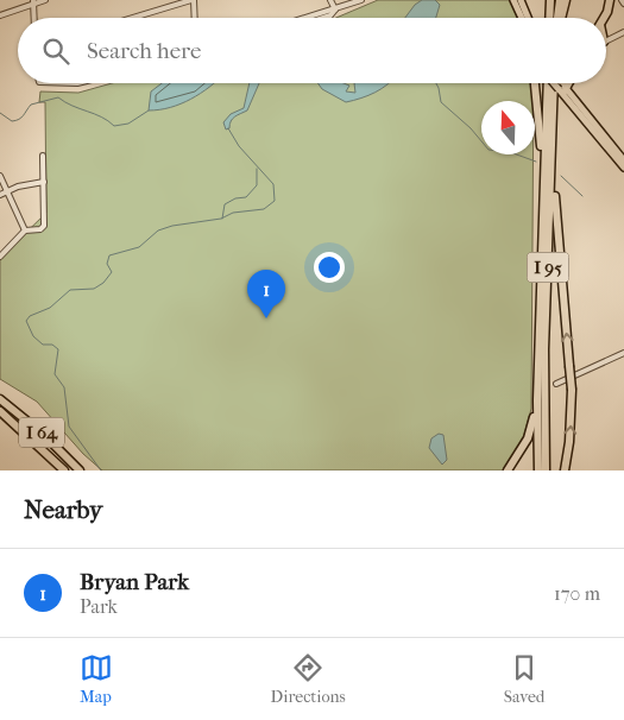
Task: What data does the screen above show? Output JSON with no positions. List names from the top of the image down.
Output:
{
  "streets": {
    "highway": ["I 95", "I 64"]
  },
  "north": "top",
  "page": {
    "search": "Search here",
    "pins": "1",
    "heading": "Nearby",
    "list": [
      {
        "mark": "1",
        "name": "Bryan Park",
        "note": "Park",
        "value": "170 m"
      }
    ],
    "nav": ["Map", "Directions", "Saved"]
  }
}
